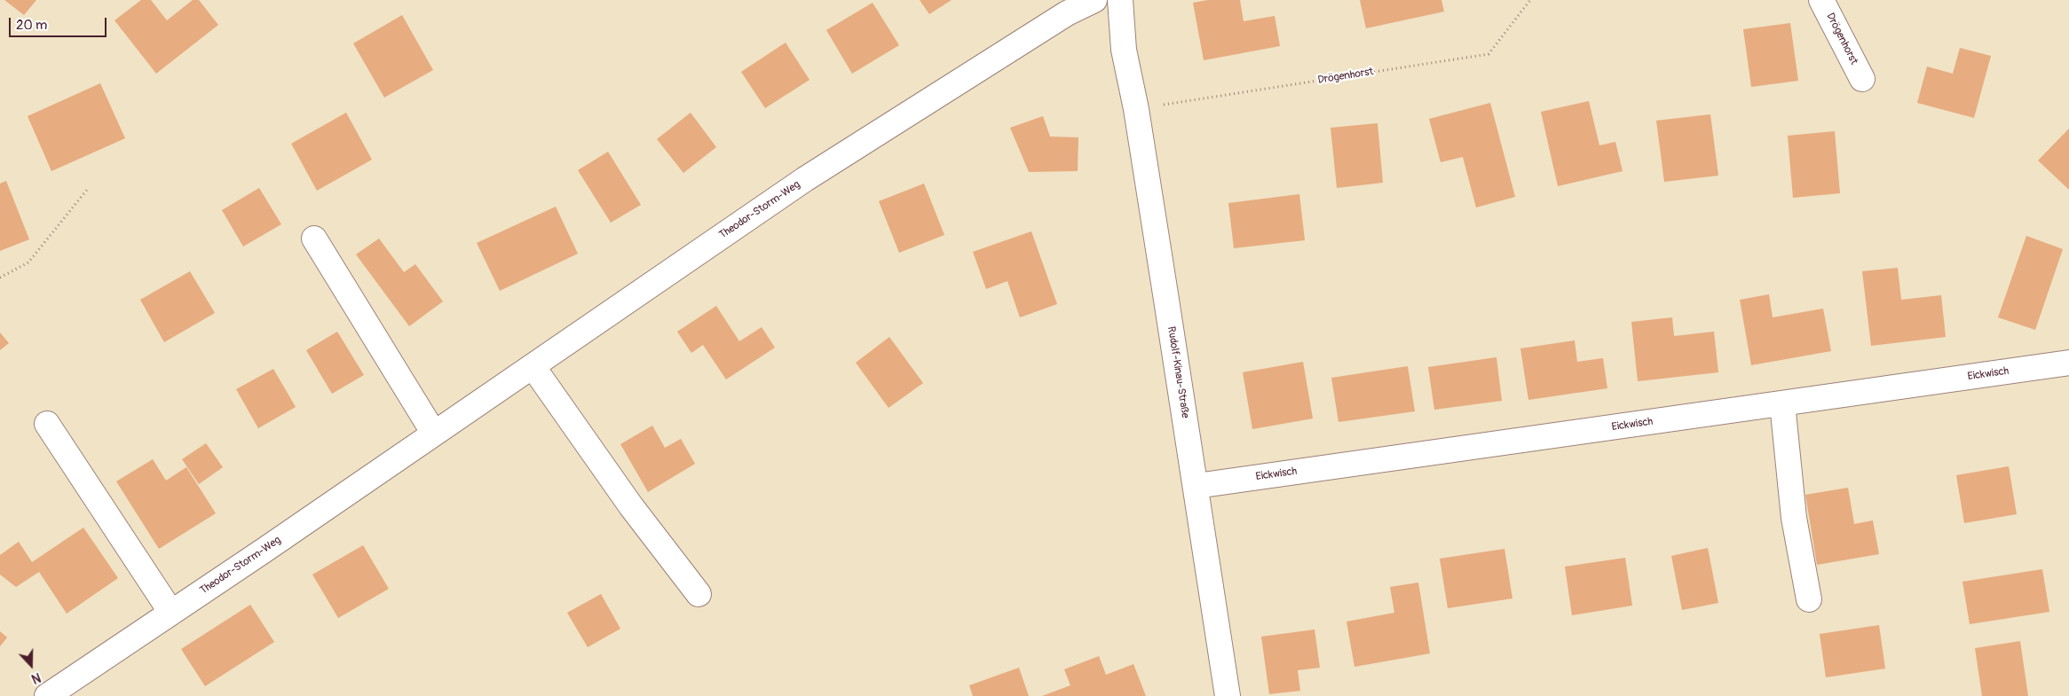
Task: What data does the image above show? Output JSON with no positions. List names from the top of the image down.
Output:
{
  "streets": {
    "street": [
      "Drögenhorst",
      "Theodor-Storm-Weg",
      "Rudolf-Kinau-Straße",
      "Eickwisch"
    ]
  },
  "crossings": [
    ["Drögenhorst", "Rudolf-Kinau-Straße"],
    ["Rudolf-Kinau-Straße", "Eickwisch"]
  ],
  "scale_bar": "20 m",
  "north": "bottom"
}
